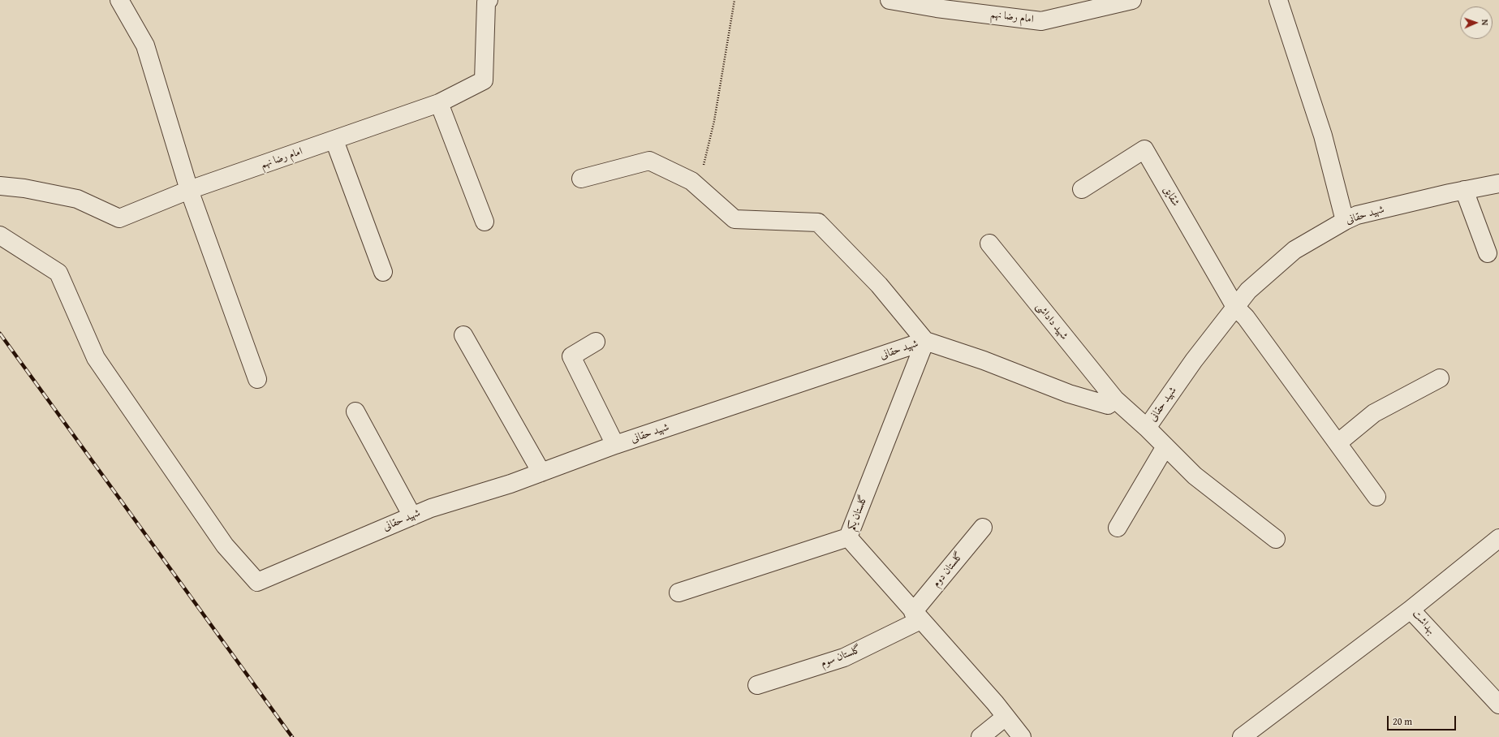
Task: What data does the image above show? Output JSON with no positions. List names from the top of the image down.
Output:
{
  "streets": {
    "street": [
      "امام رضا نهم",
      "شقایق",
      "شهید حقانی",
      "شهید داداشی",
      "گلستان یکم",
      "گلستان دوم",
      "بهداشت",
      "گلستان سوم"
    ]
  },
  "crossings": [
    ["شقایق", "شهید حقانی"],
    ["شهید حقانی", "شهید داداشی"],
    ["شهید حقانی", "گلستان یکم"],
    ["گلستان دوم", "گلستان سوم"]
  ],
  "scale_bar": "20 m",
  "north": "right"
}
